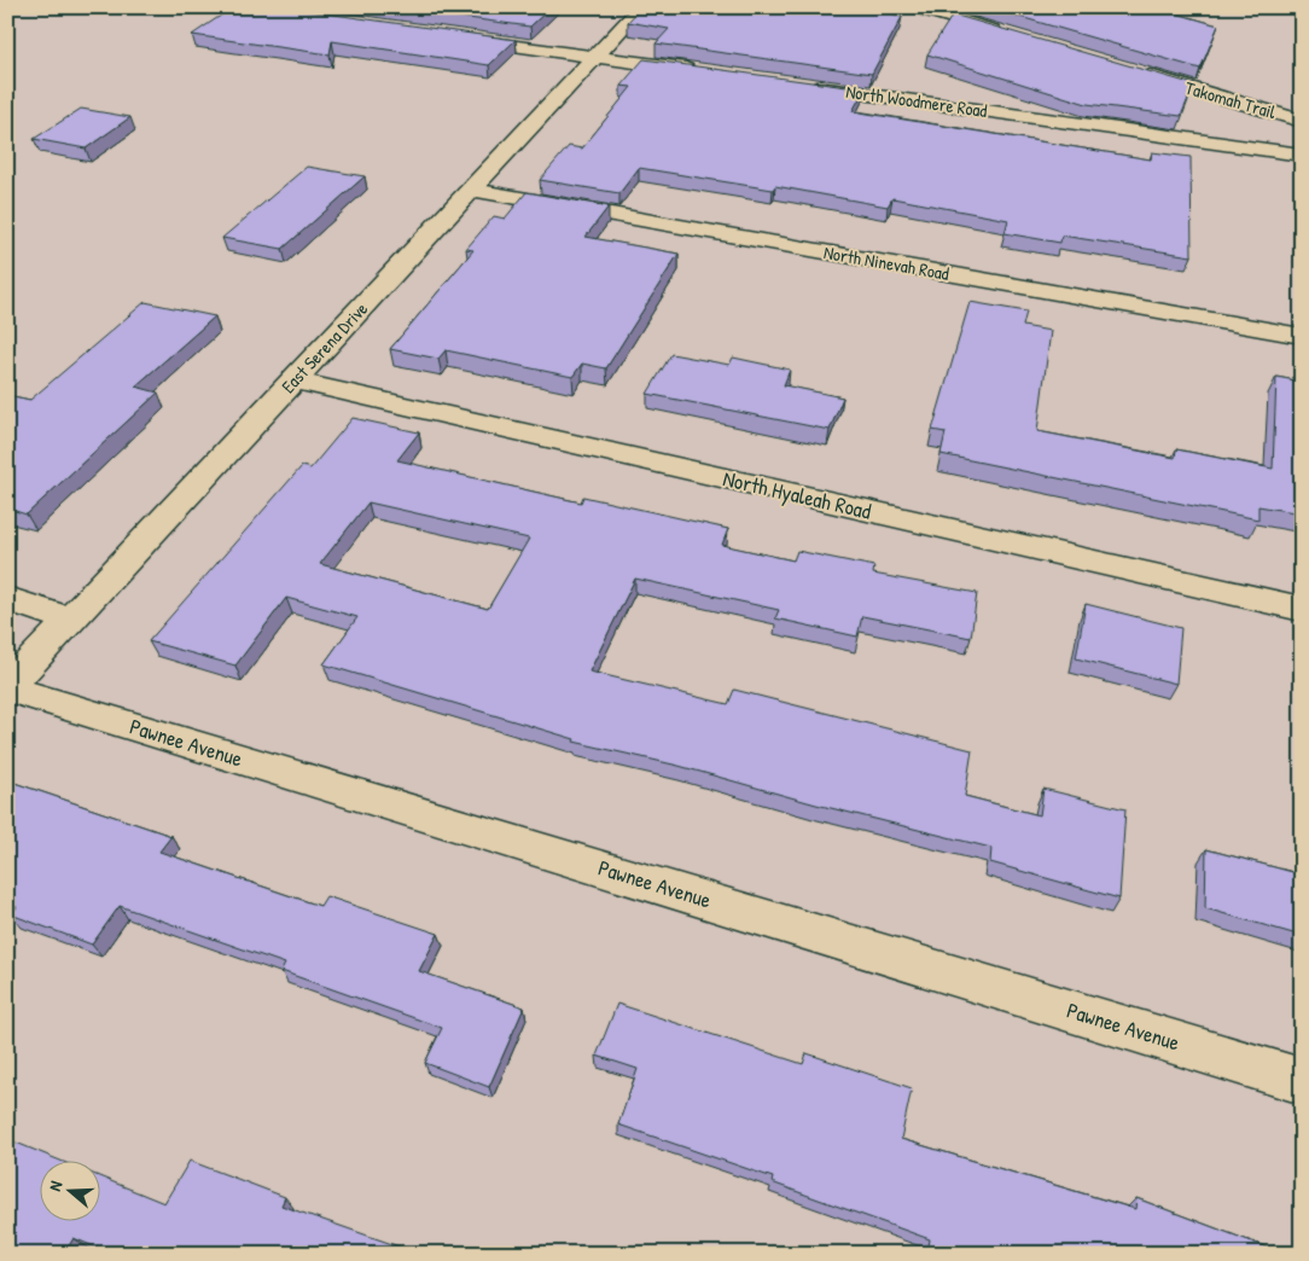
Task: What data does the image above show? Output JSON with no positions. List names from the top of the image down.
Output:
{
  "streets": {
    "street": [
      "Takomah Trail",
      "North Woodmere Road",
      "North Ninevah Road",
      "East Serena Drive",
      "North Hyaleah Road",
      "Pawnee Avenue"
    ]
  },
  "crossings": [
    ["North Ninevah Road", "East Serena Drive"],
    ["East Serena Drive", "North Hyaleah Road"],
    ["East Serena Drive", "Pawnee Avenue"]
  ],
  "north": "left"
}
